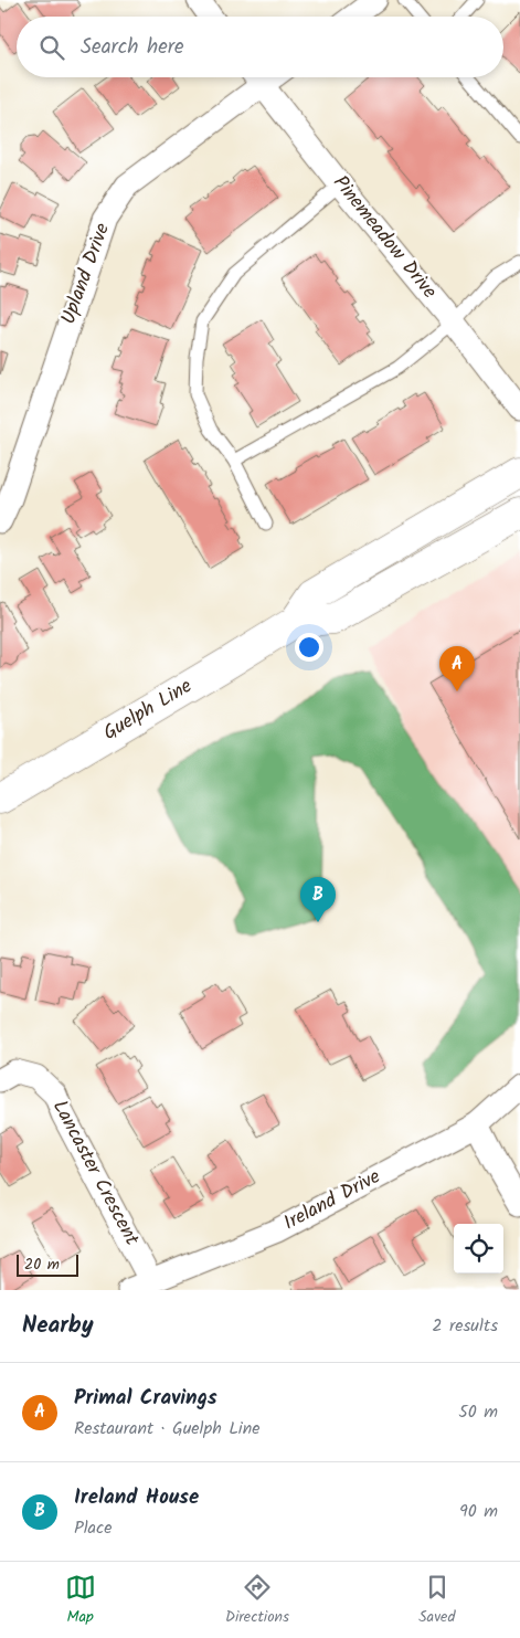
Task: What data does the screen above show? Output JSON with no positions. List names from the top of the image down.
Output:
{
  "streets": {
    "main road": ["Guelph Line"],
    "street": [
      "Pinemeadow Drive",
      "Upland Drive",
      "Lancaster Crescent",
      "Ireland Drive"
    ]
  },
  "crossings": [
    ["Pinemeadow Drive", "Upland Drive"],
    ["Lancaster Crescent", "Ireland Drive"]
  ],
  "scale_bar": "20 m",
  "page": {
    "search": "Search here",
    "pins": ["A", "B"],
    "scale": "20 m",
    "heading": ["Nearby", "2 results"],
    "list": [
      {
        "mark": "A",
        "name": "Primal Cravings",
        "note": "Restaurant · Guelph Line",
        "value": "50 m"
      },
      {
        "mark": "B",
        "name": "Ireland House",
        "note": "Place",
        "value": "90 m"
      }
    ],
    "nav": ["Map", "Directions", "Saved"]
  }
}
